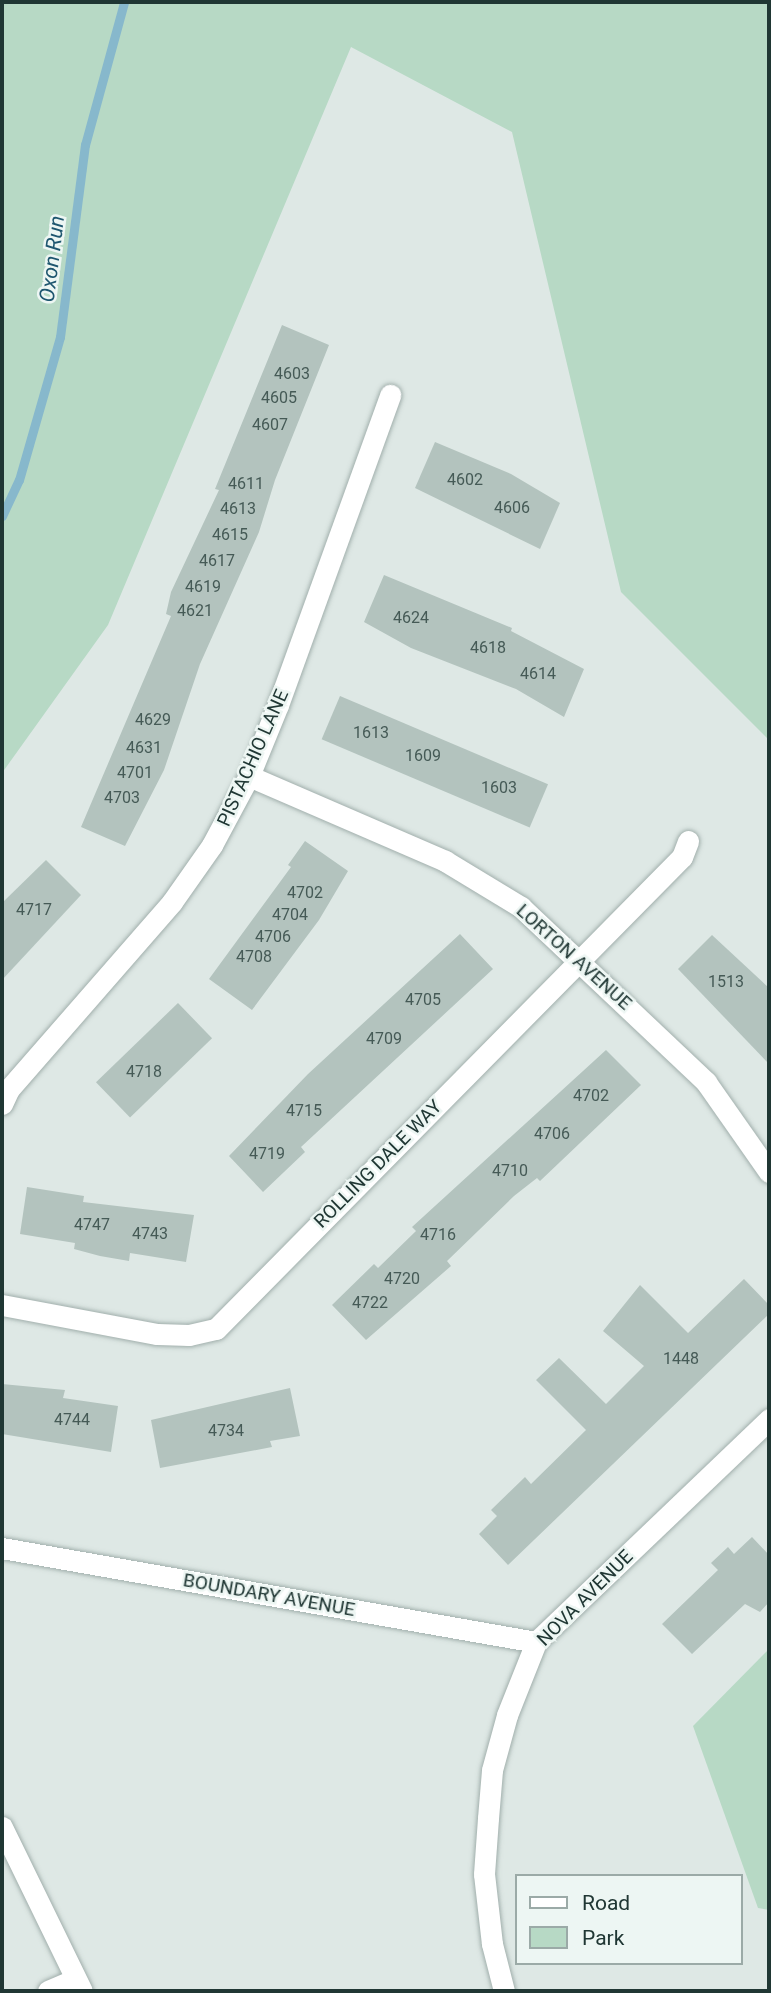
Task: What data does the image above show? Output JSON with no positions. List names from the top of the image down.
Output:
{
  "streets": {
    "street": [
      "PISTACHIO LANE",
      "LORTON AVENUE",
      "ROLLING DALE WAY",
      "BOUNDARY AVENUE",
      "NOVA AVENUE"
    ]
  },
  "crossings": [
    ["PISTACHIO LANE", "LORTON AVENUE"],
    ["LORTON AVENUE", "ROLLING DALE WAY"],
    ["BOUNDARY AVENUE", "NOVA AVENUE"]
  ],
  "water": ["Oxon Run"],
  "house_numbers": [
    "4603",
    "4605",
    "4607",
    "4602",
    "4611",
    "4606",
    "4613",
    "4615",
    "4617",
    "4619",
    "4621",
    "4624",
    "4618",
    "4614",
    "4629",
    "1613",
    "4631",
    "1609",
    "4701",
    "1603",
    "4703",
    "4702",
    "4717",
    "4704",
    "4706",
    "4708",
    "1513",
    "4705",
    "4709",
    "4718",
    "4702",
    "4715",
    "4706",
    "4719",
    "4710",
    "4747",
    "4743",
    "4716",
    "4720",
    "4722",
    "1448",
    "4744",
    "4734"
  ],
  "legend": ["Road", "Park"]
}
